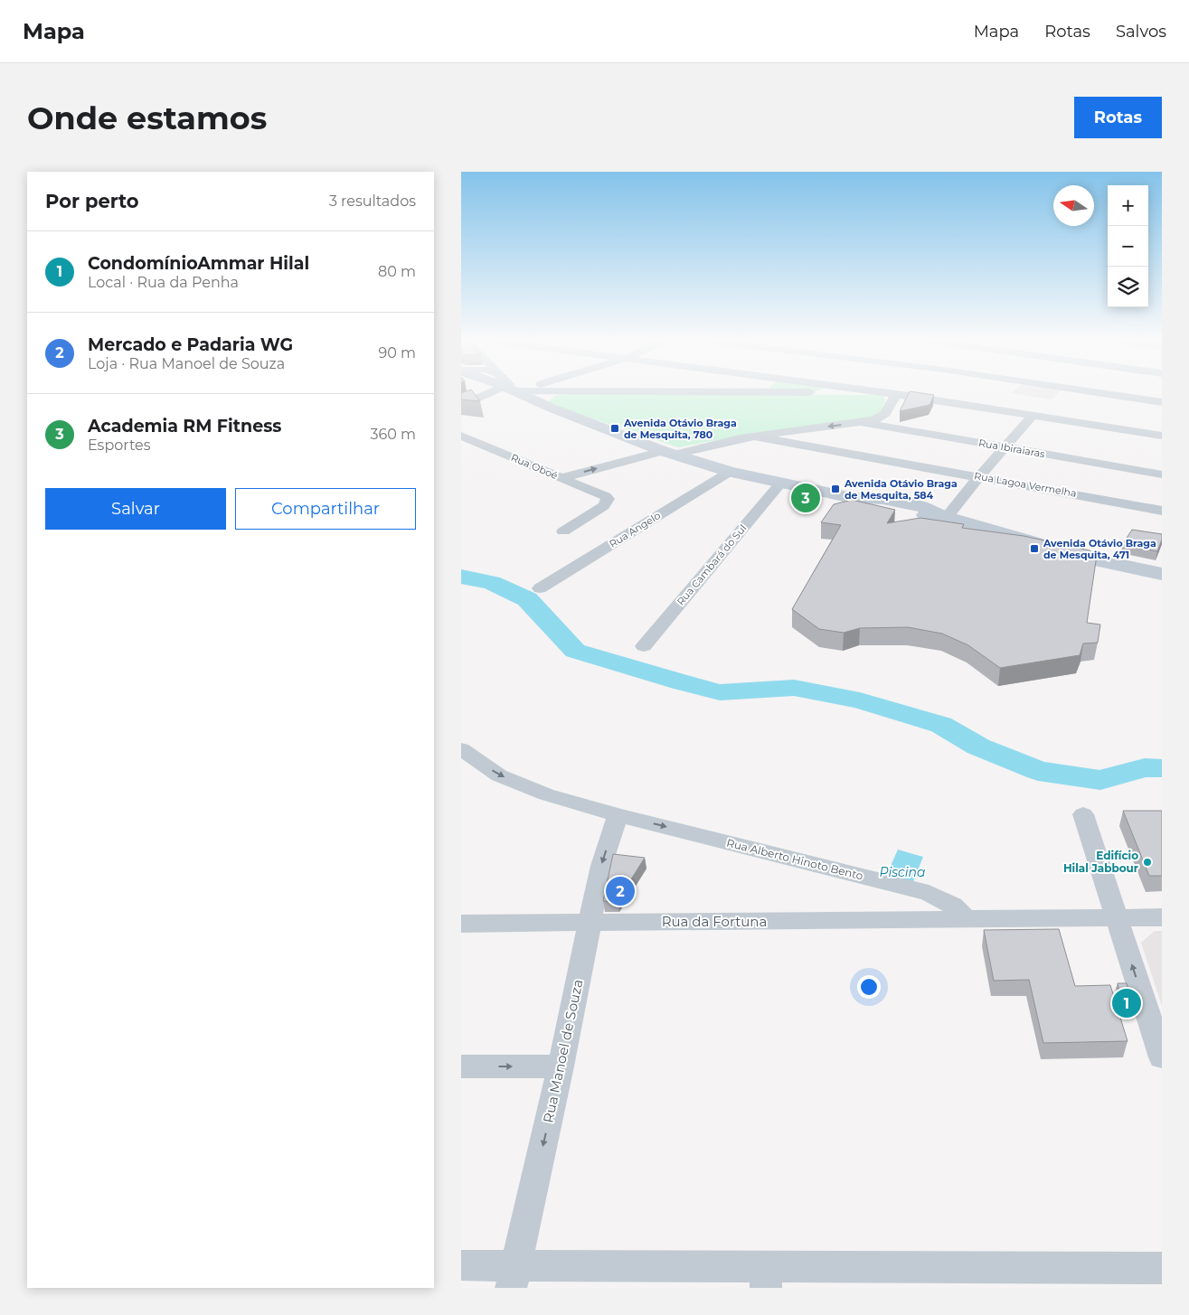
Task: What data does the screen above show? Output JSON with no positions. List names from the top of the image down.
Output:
{
  "streets": {
    "street": [
      "Rua Ibiraiaras",
      "Rua Oboé",
      "Rua Lagoa Vermelha",
      "Rua Angelo",
      "Rua Cambará do Sul",
      "Rua Alberto Hinoto Bento",
      "Rua da Fortuna",
      "Rua Manoel de Souza"
    ]
  },
  "crossings": [
    ["Rua Ibiraiaras", "Rua Oboé"],
    ["Rua Oboé", "Rua Lagoa Vermelha"],
    ["Rua Alberto Hinoto Bento", "Rua da Fortuna"],
    ["Rua Alberto Hinoto Bento", "Rua Manoel de Souza"],
    ["Rua da Fortuna", "Rua Manoel de Souza"]
  ],
  "one_way": ["Rua Alberto Hinoto Bento", "Rua Manoel de Souza"],
  "water": ["Piscina"],
  "places": {
    "transit": ["Avenida Otávio Braga de Mesquita, 780", "Avenida Otávio Braga de Mesquita, 584", "Avenida Otávio Braga de Mesquita, 471"],
    "other": ["Edifício Hilal Jabbour"]
  },
  "north": "left",
  "page": {
    "header": "Mapa",
    "nav": ["Mapa", "Rotas", "Salvos"],
    "buttons": [
      "Rotas",
      ["Salvar", "Compartilhar"]
    ],
    "title": "Onde estamos",
    "heading": ["Por perto", "3 resultados"],
    "map_buttons": ["+", "−"],
    "list": [
      {
        "mark": "1",
        "name": "CondomínioAmmar Hilal",
        "note": "Local · Rua da Penha",
        "value": "80 m"
      },
      {
        "mark": "2",
        "name": "Mercado e Padaria WG",
        "note": "Loja · Rua Manoel de Souza",
        "value": "90 m"
      },
      {
        "mark": "3",
        "name": "Academia RM Fitness",
        "note": "Esportes",
        "value": "360 m"
      }
    ],
    "pins": ["3", "2", "1"]
  }
}
